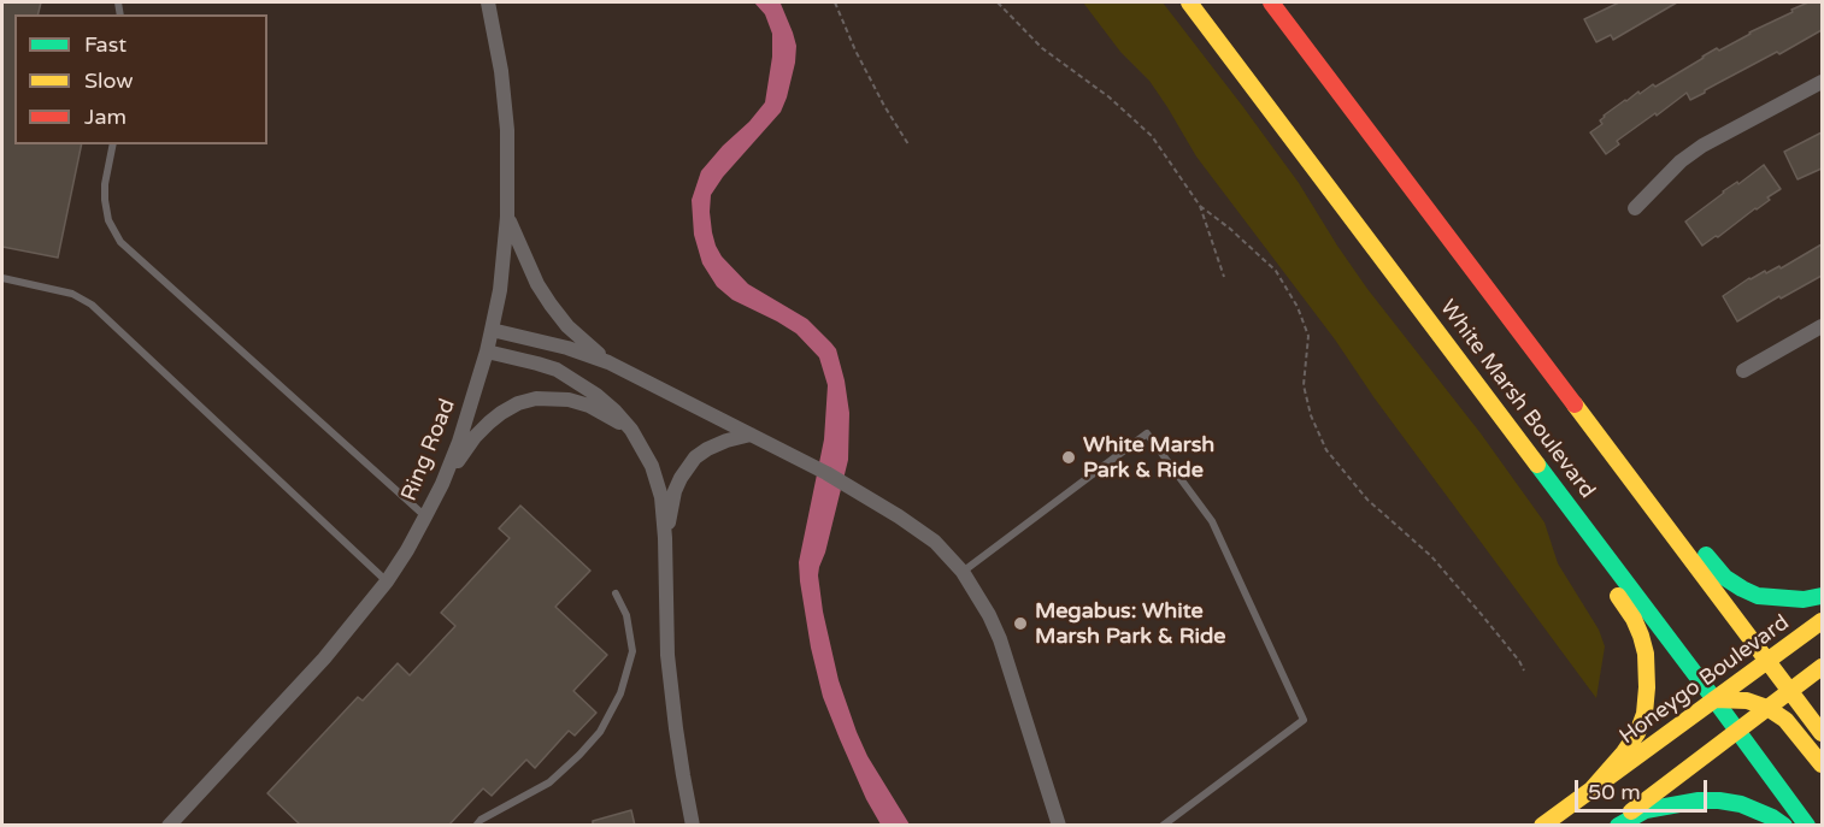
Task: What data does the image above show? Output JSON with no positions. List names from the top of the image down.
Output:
{
  "streets": {
    "main road": ["White Marsh Boulevard", "Honeygo Boulevard"],
    "street": ["Ring Road"]
  },
  "crossings": [
    ["White Marsh Boulevard", "Honeygo Boulevard"]
  ],
  "places": ["White Marsh Park & Ride", "Megabus: White Marsh Park & Ride"],
  "legend": ["Fast", "Slow", "Jam"],
  "scale_bar": "50 m"
}
